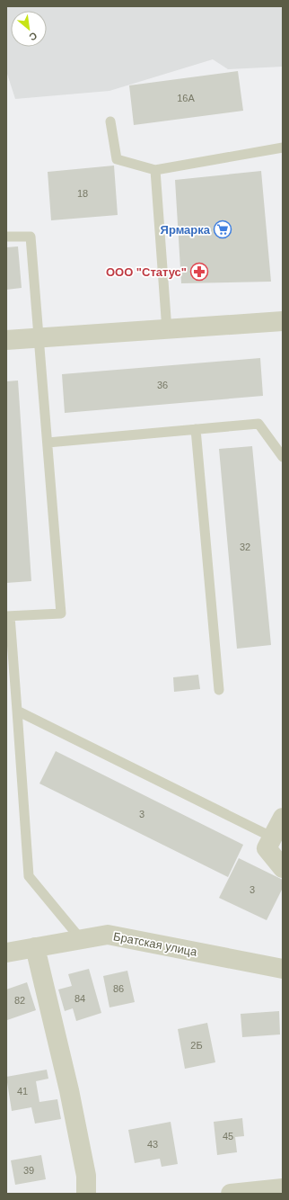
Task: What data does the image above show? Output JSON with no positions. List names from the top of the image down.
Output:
{
  "streets": {
    "street": ["Братская улица"]
  },
  "places": {
    "supermarket": ["Ярмарка"],
    "pharmacy": ["ООО \"Статус\""]
  },
  "house_numbers": [
    "16А",
    "18",
    "36",
    "32",
    "3",
    "3",
    "86",
    "84",
    "82",
    "2Б",
    "41",
    "45",
    "43",
    "39"
  ],
  "north": "bottom right"
}
